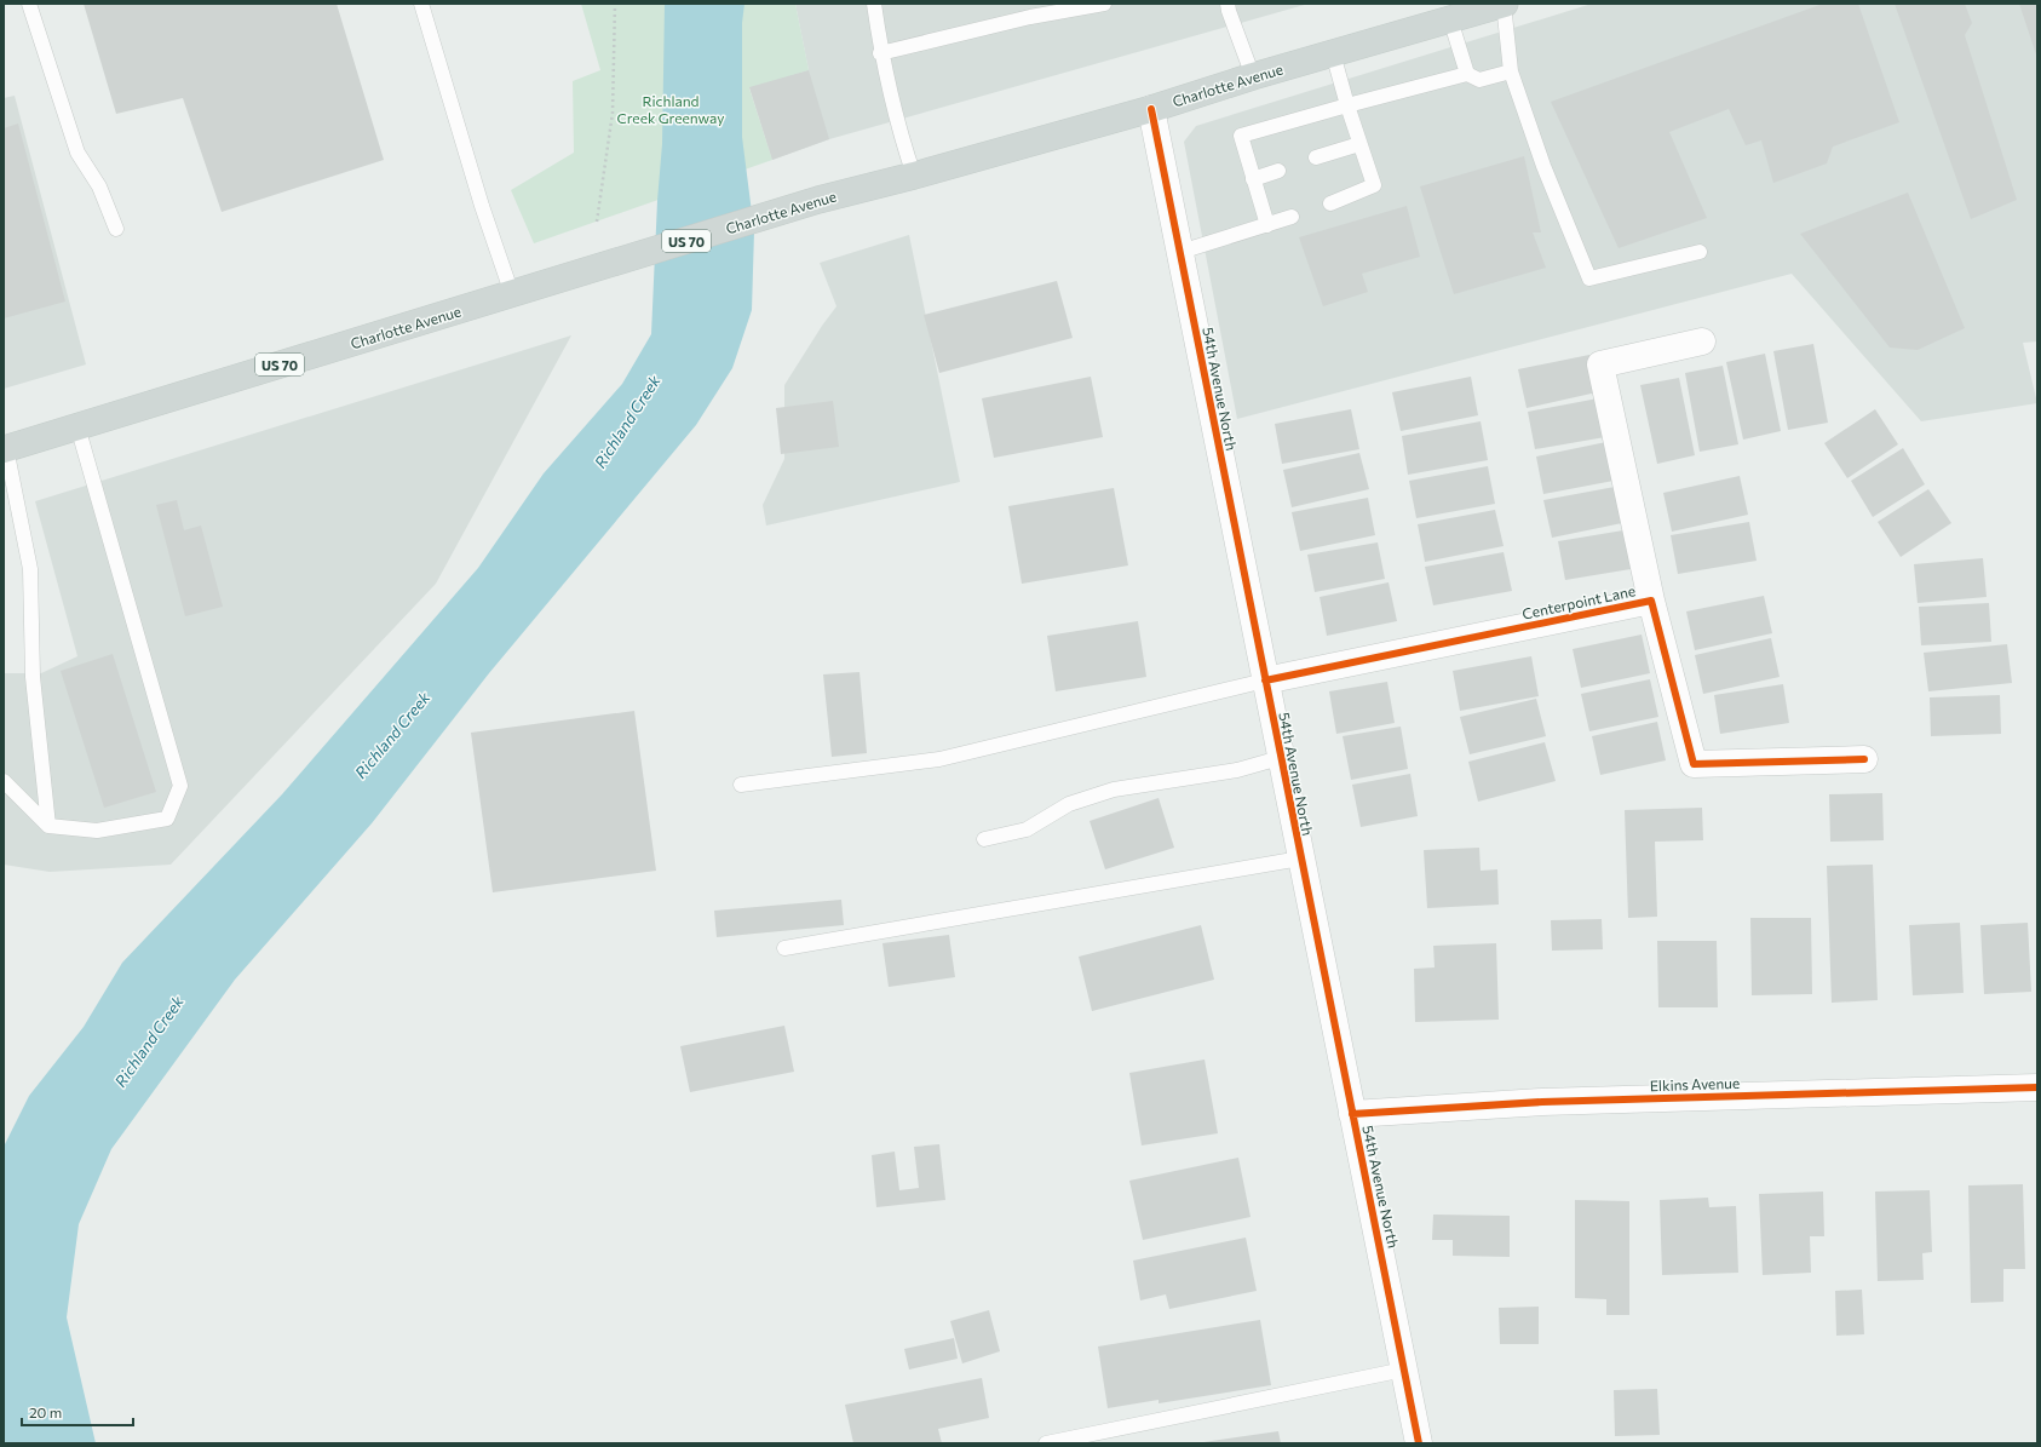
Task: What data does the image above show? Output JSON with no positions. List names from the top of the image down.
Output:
{
  "streets": {
    "main road": ["Charlotte Avenue", "US 70"],
    "street": ["54th Avenue North", "Centerpoint Lane", "Elkins Avenue"]
  },
  "crossings": [
    ["Charlotte Avenue", "54th Avenue North"],
    ["54th Avenue North", "Centerpoint Lane"],
    ["54th Avenue North", "Elkins Avenue"]
  ],
  "water": ["Richland Creek"],
  "parks": ["Richland Creek Greenway"],
  "scale_bar": "20 m"
}
